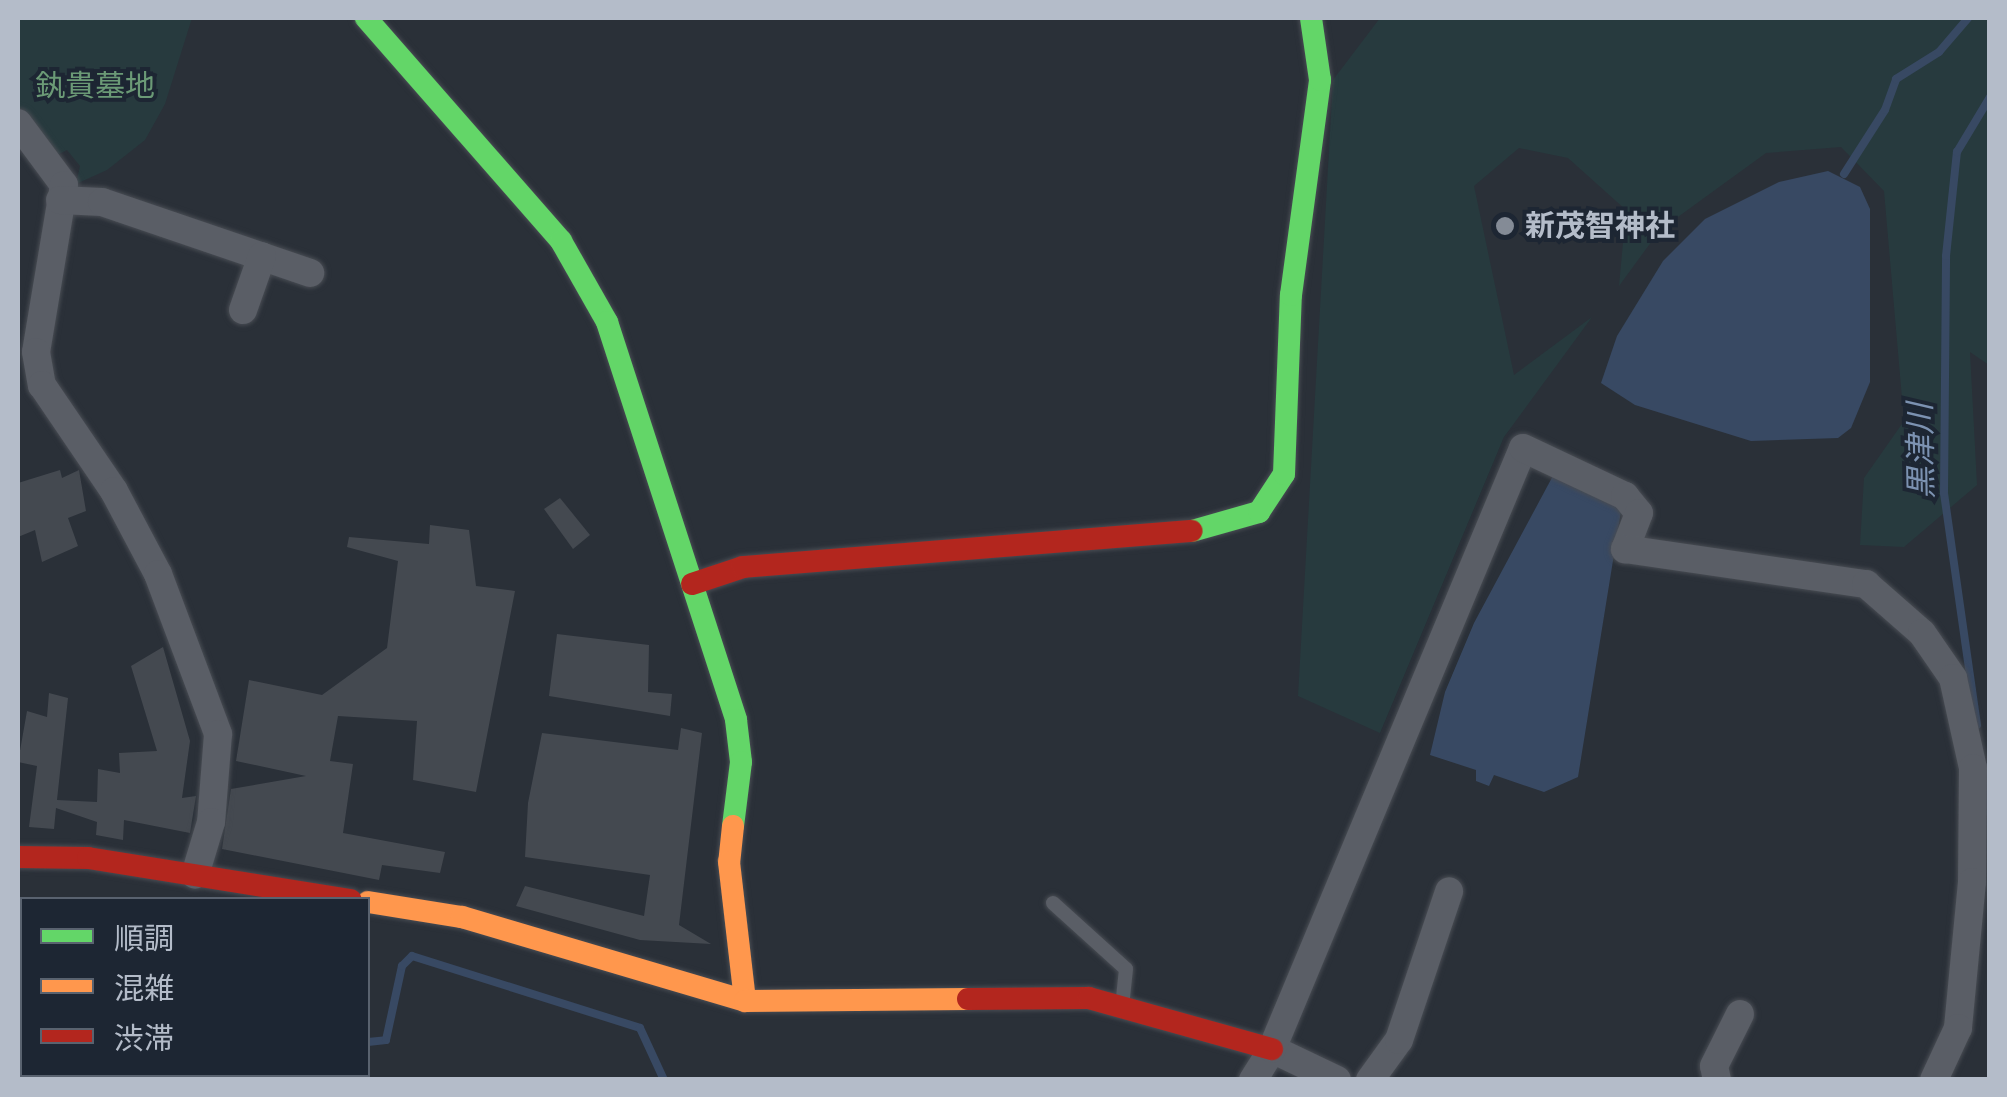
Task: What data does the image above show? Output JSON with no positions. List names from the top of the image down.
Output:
{
  "water": ["黒津川"],
  "parks": ["釻貴墓地"],
  "places": ["新茂智神社"],
  "legend": ["順調", "混雑", "渋滞"]
}
